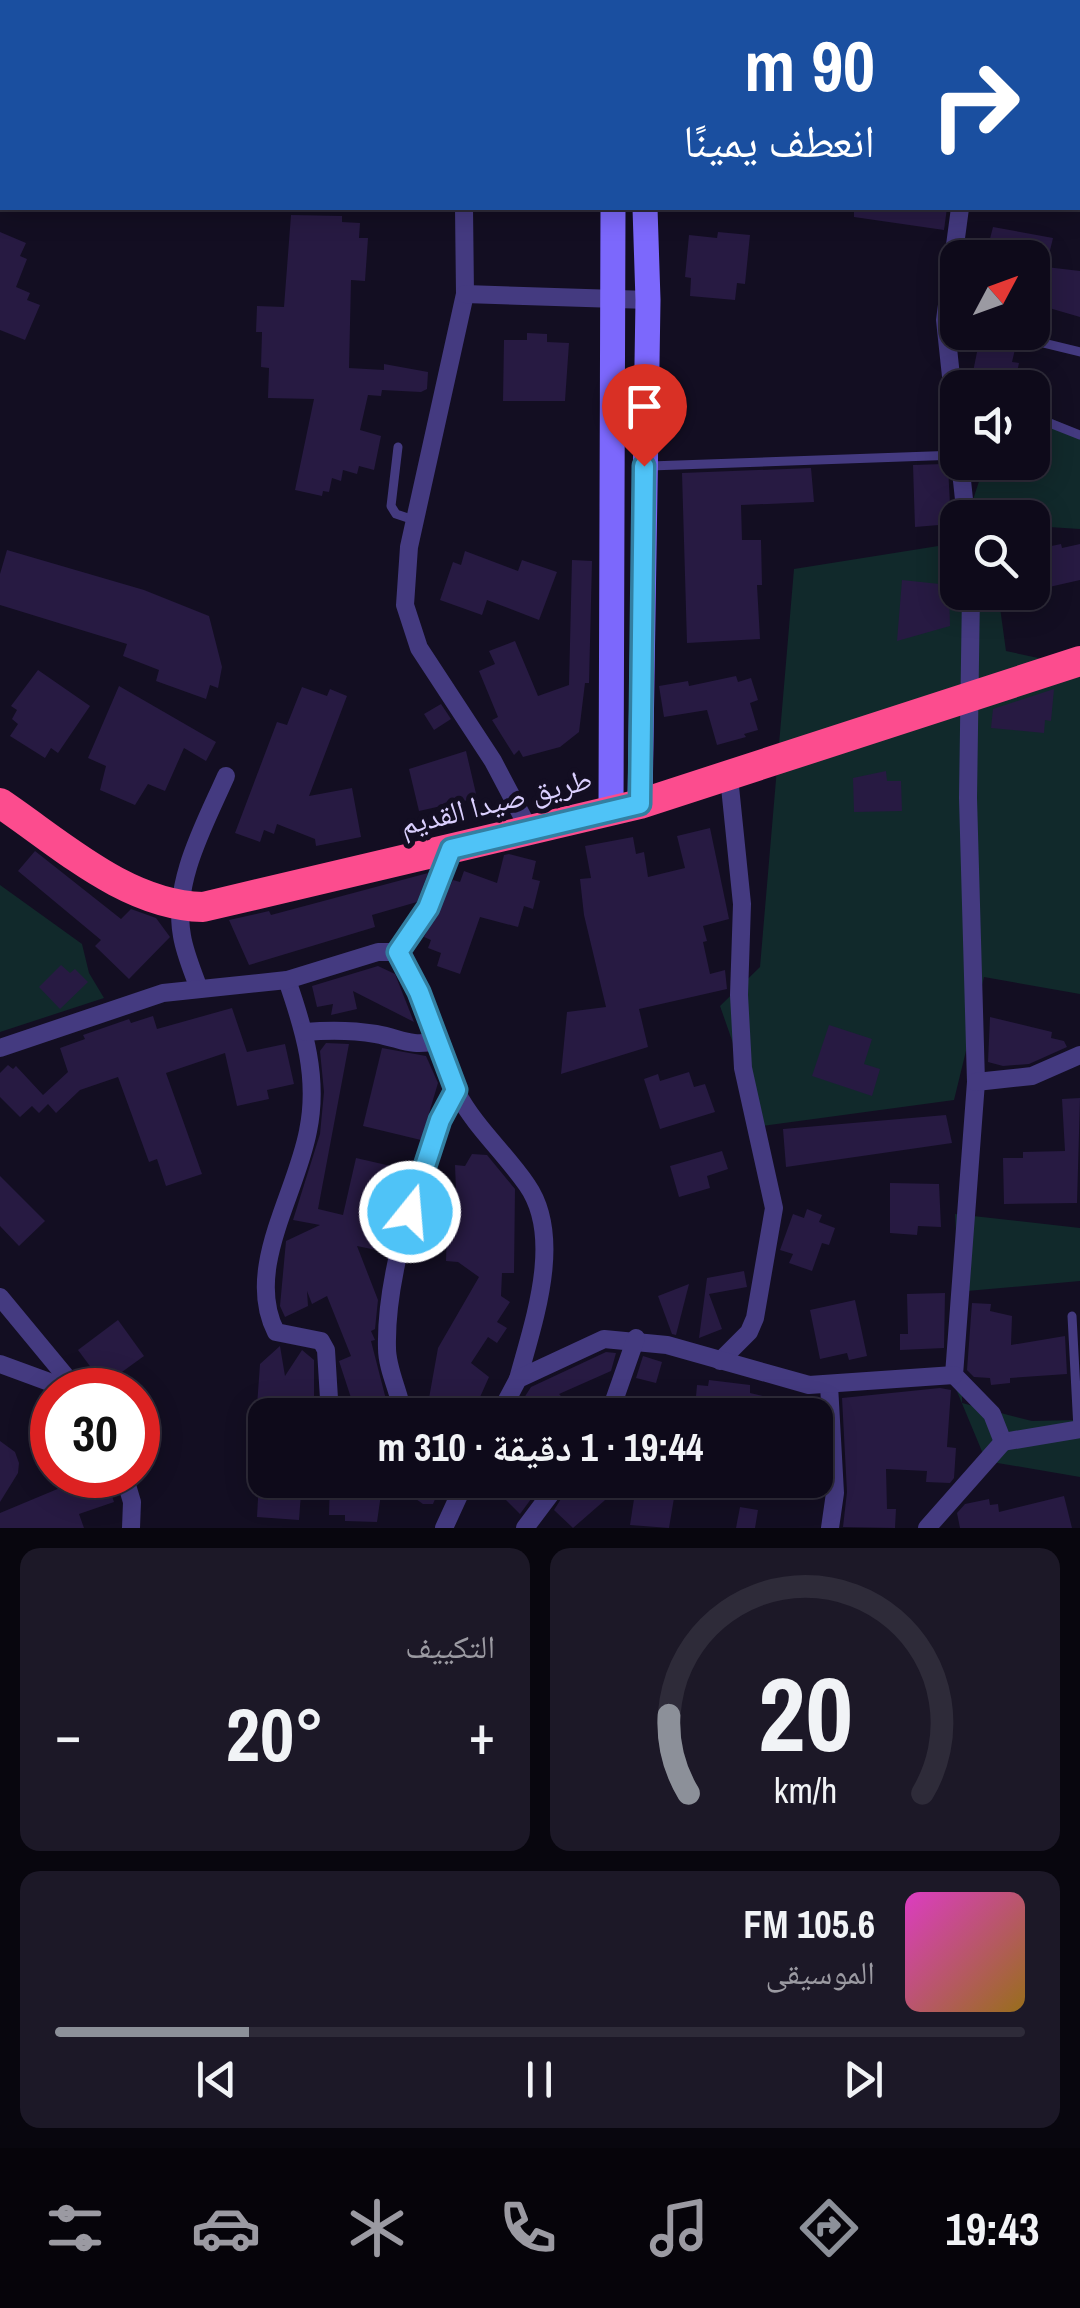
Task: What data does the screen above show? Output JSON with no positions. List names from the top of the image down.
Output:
{
  "streets": {
    "highway": ["طريق صيدا القديم"]
  },
  "north": "top right",
  "page": {
    "turn": ["90 m", "انعطف يمينًا"],
    "limit": "30",
    "trip": "19:44 · 1 دقيقة · 310 m",
    "tile": "التكييف",
    "heat": ["−", "20°", "+"],
    "song": ["105.6 FM", "الموسيقى"],
    "tabs": "19:43",
    "gauge": ["20", "km/h"]
  }
}
